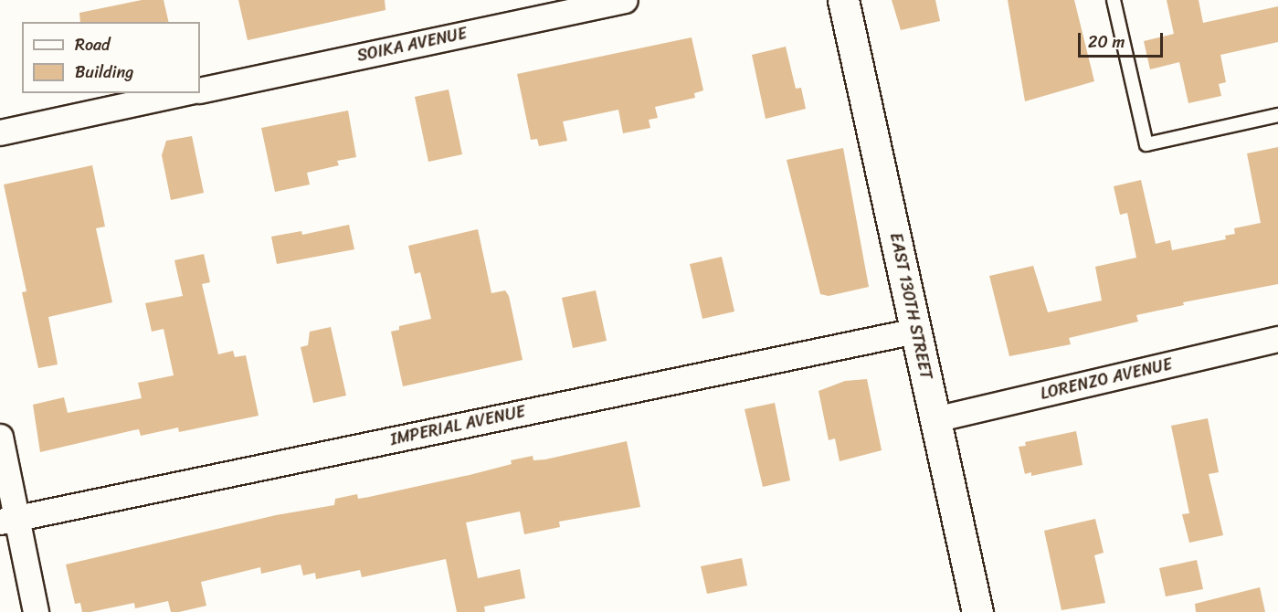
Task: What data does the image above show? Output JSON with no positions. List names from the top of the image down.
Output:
{
  "streets": {
    "street": [
      "SOIKA AVENUE",
      "EAST 130TH STREET",
      "LORENZO AVENUE",
      "IMPERIAL AVENUE"
    ]
  },
  "crossings": [
    ["EAST 130TH STREET", "LORENZO AVENUE"],
    ["EAST 130TH STREET", "IMPERIAL AVENUE"]
  ],
  "legend": ["Road", "Building"],
  "scale_bar": "20 m"
}
